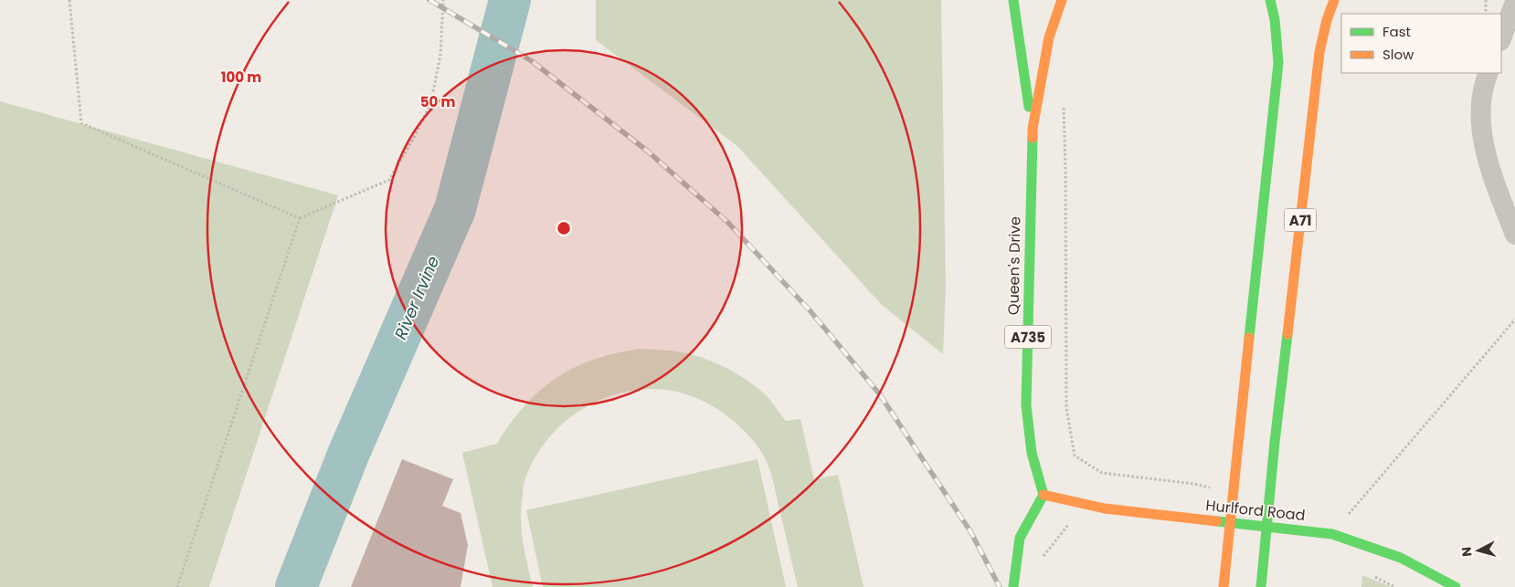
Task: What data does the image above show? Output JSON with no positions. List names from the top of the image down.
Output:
{
  "streets": {
    "main road": [
      "A71",
      "Queen's Drive",
      "A735",
      "Hurlford Road"
    ]
  },
  "crossings": [
    ["Queen's Drive", "Hurlford Road"]
  ],
  "water": ["River Irvine"],
  "legend": ["Fast", "Slow"],
  "north": "left",
  "rings": ["100 m", "50 m"]
}
